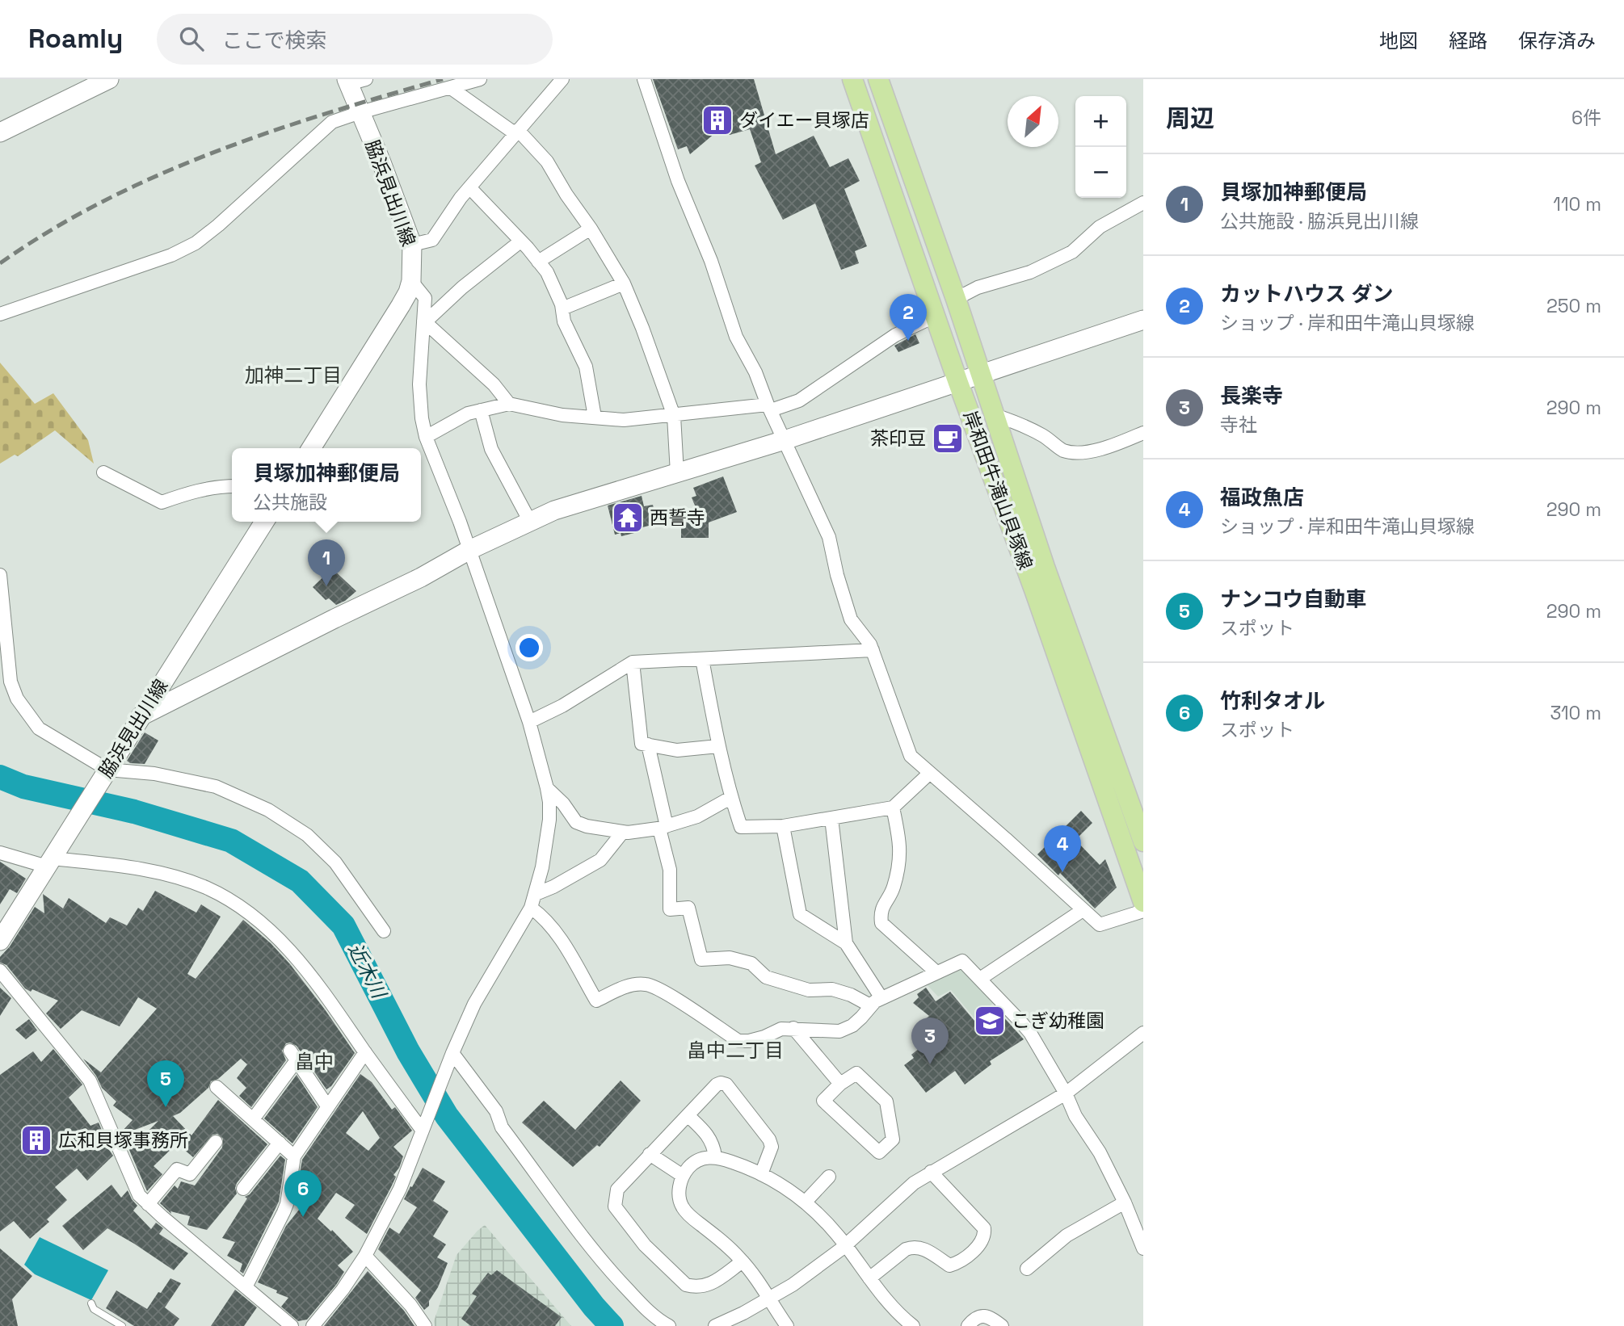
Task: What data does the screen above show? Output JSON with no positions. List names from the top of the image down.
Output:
{
  "streets": {
    "main road": ["岸和田牛滝山貝塚線"],
    "street": ["脇浜見出川線"]
  },
  "districts": ["加神二丁目", "畠中二丁目", "畠中"],
  "water": ["近木川"],
  "places": {
    "building": ["ダイエー貝塚店", "広和貝塚事務所"],
    "cafe": ["茶印豆"],
    "temple": ["西誓寺"],
    "school or university": ["こぎ幼稚園"]
  },
  "north": "top right",
  "page": {
    "header": "Roamly",
    "search": "ここで検索",
    "nav": ["地図", "経路", "保存済み"],
    "heading": ["周辺", "6件"],
    "map_buttons": ["+", "−"],
    "list": [
      {
        "mark": "1",
        "name": "貝塚加神郵便局",
        "note": "公共施設 · 脇浜見出川線",
        "value": "110 m"
      },
      {
        "mark": "2",
        "name": "カットハウス ダン",
        "note": "ショップ · 岸和田牛滝山貝塚線",
        "value": "250 m"
      },
      {
        "mark": "3",
        "name": "長楽寺",
        "note": "寺社",
        "value": "290 m"
      },
      {
        "mark": "4",
        "name": "福政魚店",
        "note": "ショップ · 岸和田牛滝山貝塚線",
        "value": "290 m"
      },
      {
        "mark": "5",
        "name": "ナンコウ自動車",
        "note": "スポット",
        "value": "290 m"
      },
      {
        "mark": "6",
        "name": "竹利タオル",
        "note": "スポット",
        "value": "310 m"
      }
    ],
    "pins": [
      "2",
      "1",
      "4",
      "3",
      "5",
      "6"
    ],
    "popup": ["貝塚加神郵便局", "公共施設"]
  }
}
